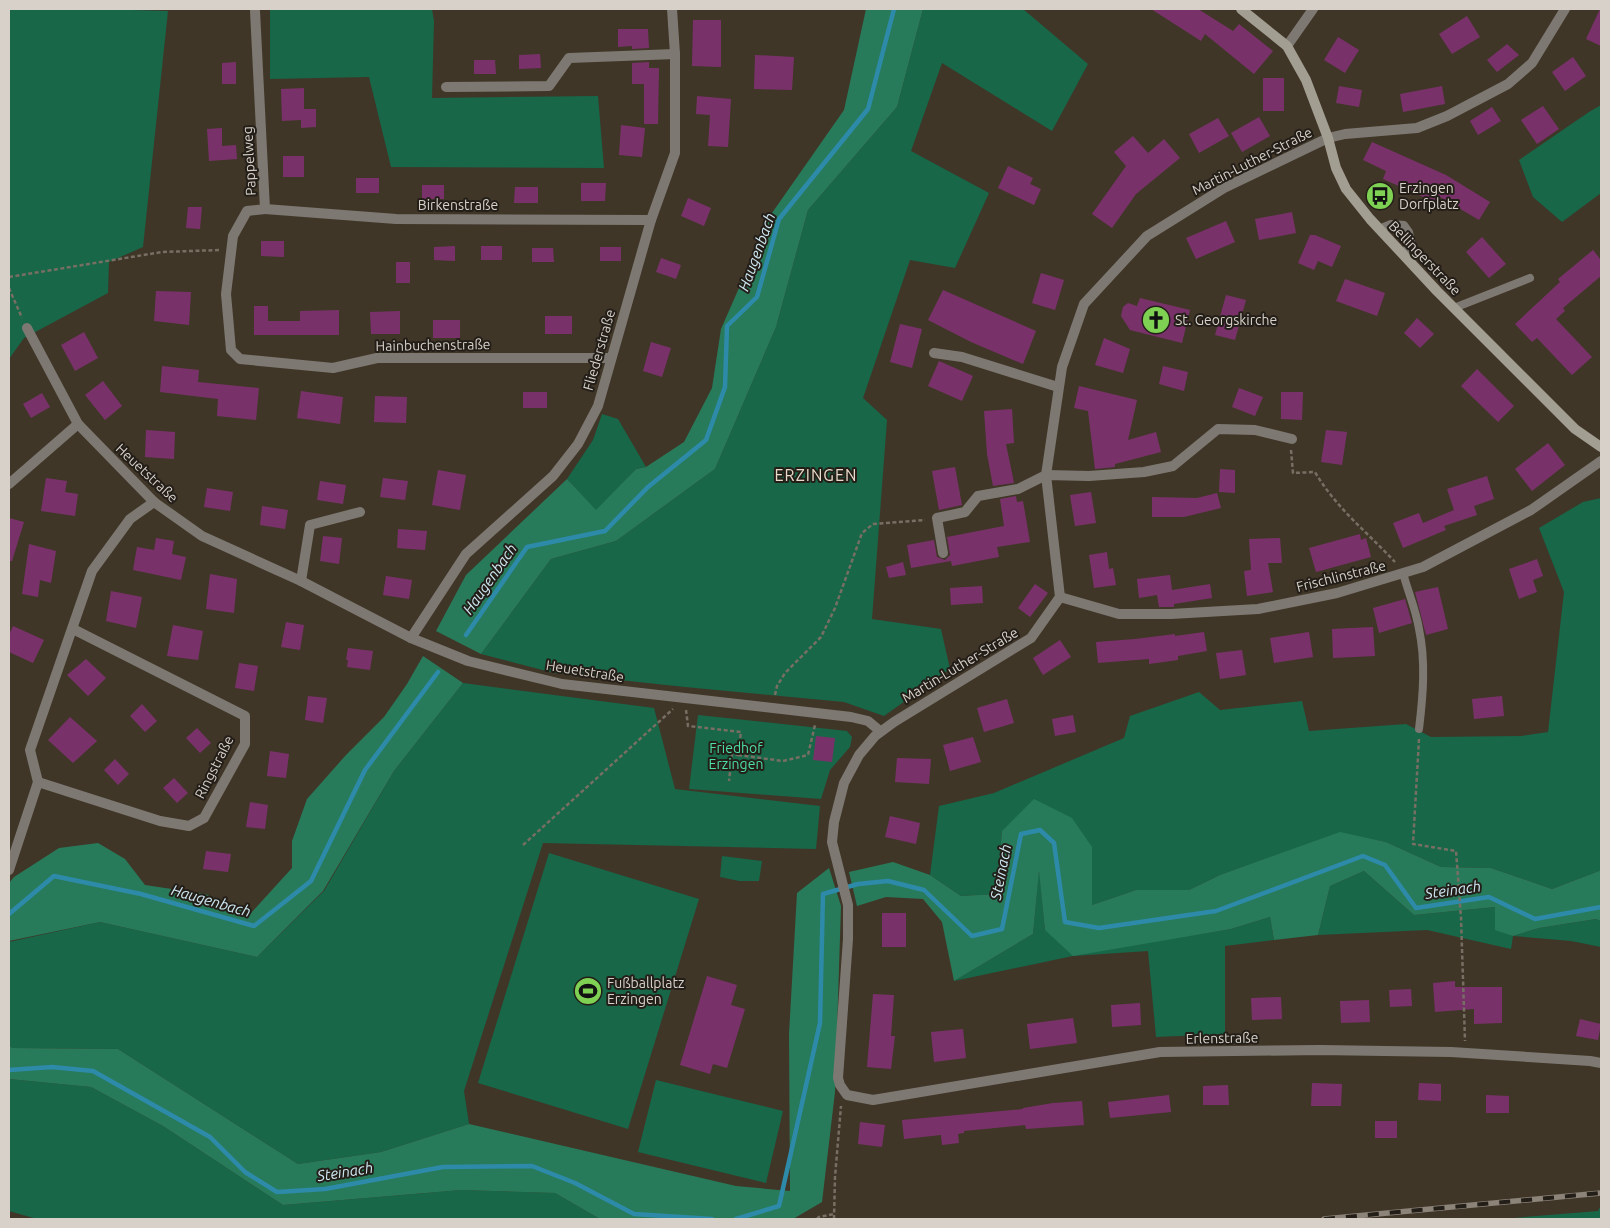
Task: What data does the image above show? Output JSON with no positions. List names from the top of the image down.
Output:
{
  "streets": {
    "street": [
      "Pappelweg",
      "Martin-Luther-Straße",
      "Birkenstraße",
      "Bellingerstraße",
      "Hainbuchenstraße",
      "Fliederstraße",
      "Heuetstraße",
      "Frischlinstraße",
      "Ringstraße",
      "Erlenstraße"
    ]
  },
  "crossings": [
    ["Pappelweg", "Birkenstraße"],
    ["Pappelweg", "Hainbuchenstraße"],
    ["Martin-Luther-Straße", "Bellingerstraße"],
    ["Martin-Luther-Straße", "Heuetstraße"],
    ["Martin-Luther-Straße", "Frischlinstraße"],
    ["Martin-Luther-Straße", "Erlenstraße"],
    ["Birkenstraße", "Fliederstraße"],
    ["Hainbuchenstraße", "Fliederstraße"],
    ["Fliederstraße", "Heuetstraße"]
  ],
  "districts": ["ERZINGEN"],
  "water": ["Haugenbach", "Steinach"],
  "parks": ["Friedhof Erzingen"],
  "places": {
    "bus stop": ["Erzingen Dorfplatz"],
    "church": ["St. Georgskirche"],
    "sports": ["Fußballplatz Erzingen"]
  }
}
